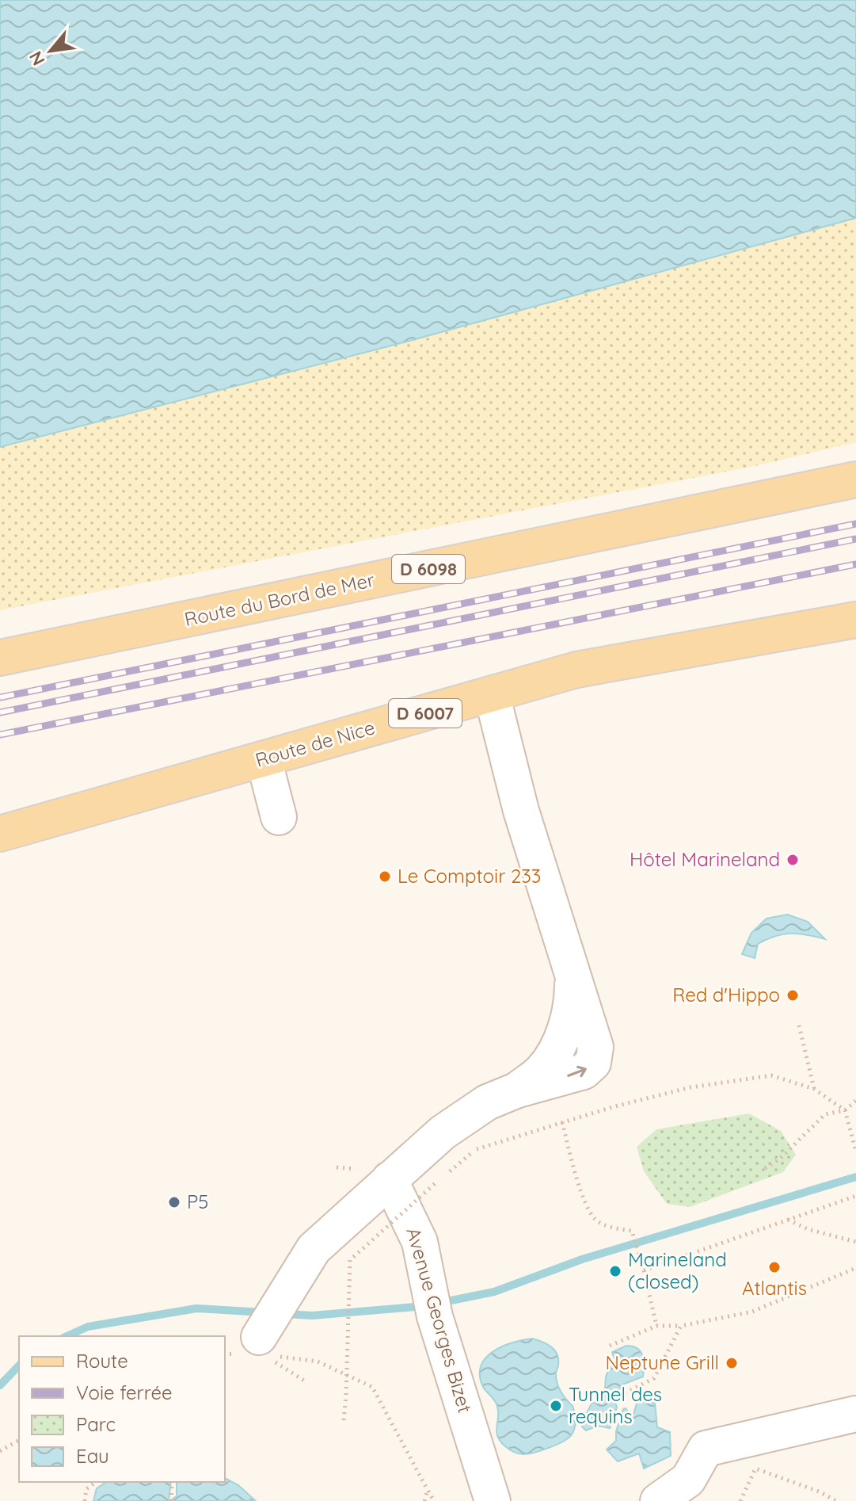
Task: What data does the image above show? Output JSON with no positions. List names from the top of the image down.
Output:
{
  "streets": {
    "main road": [
      "D 6098",
      "Route du Bord de Mer",
      "D 6007",
      "Route de Nice"
    ],
    "street": ["Avenue Georges Bizet"]
  },
  "places": [
    "Hôtel Marineland",
    "Le Comptoir 233",
    "Red d'Hippo",
    "P5",
    "Atlantis",
    "Marineland (closed)",
    "Neptune Grill",
    "Tunnel des requins"
  ],
  "legend": [
    "Route",
    "Voie ferrée",
    "Parc",
    "Eau"
  ],
  "north": "bottom left"
}
